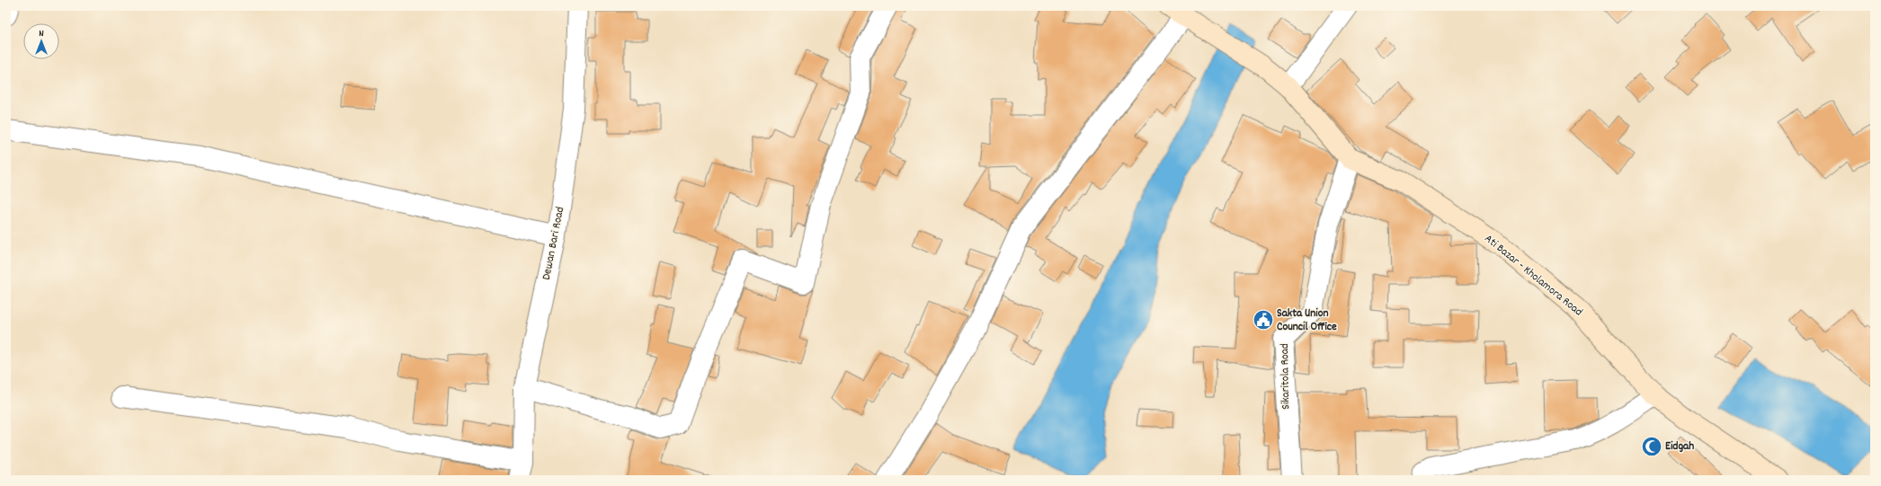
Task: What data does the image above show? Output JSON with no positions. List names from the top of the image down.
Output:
{
  "streets": {
    "main road": ["Ati Bazar - Kholamora Road"],
    "street": ["Dewan Bari Road", "Sikaritola Road"]
  },
  "crossings": [
    ["Ati Bazar - Kholamora Road", "Sikaritola Road"]
  ],
  "places": {
    "public building": ["Sakta Union Council Office"],
    "mosque": ["Eidgah"]
  },
  "north": "top"
}
